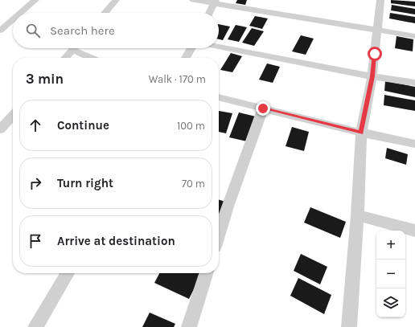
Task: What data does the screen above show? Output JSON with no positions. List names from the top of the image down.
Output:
{
  "page": {
    "search": "Search here",
    "heading": ["3 min", "Walk · 170 m"],
    "list": [
      ["Continue", "100 m"],
      ["Turn right", "70 m"],
      "Arrive at destination"
    ],
    "map_buttons": ["+", "−"]
  }
}
